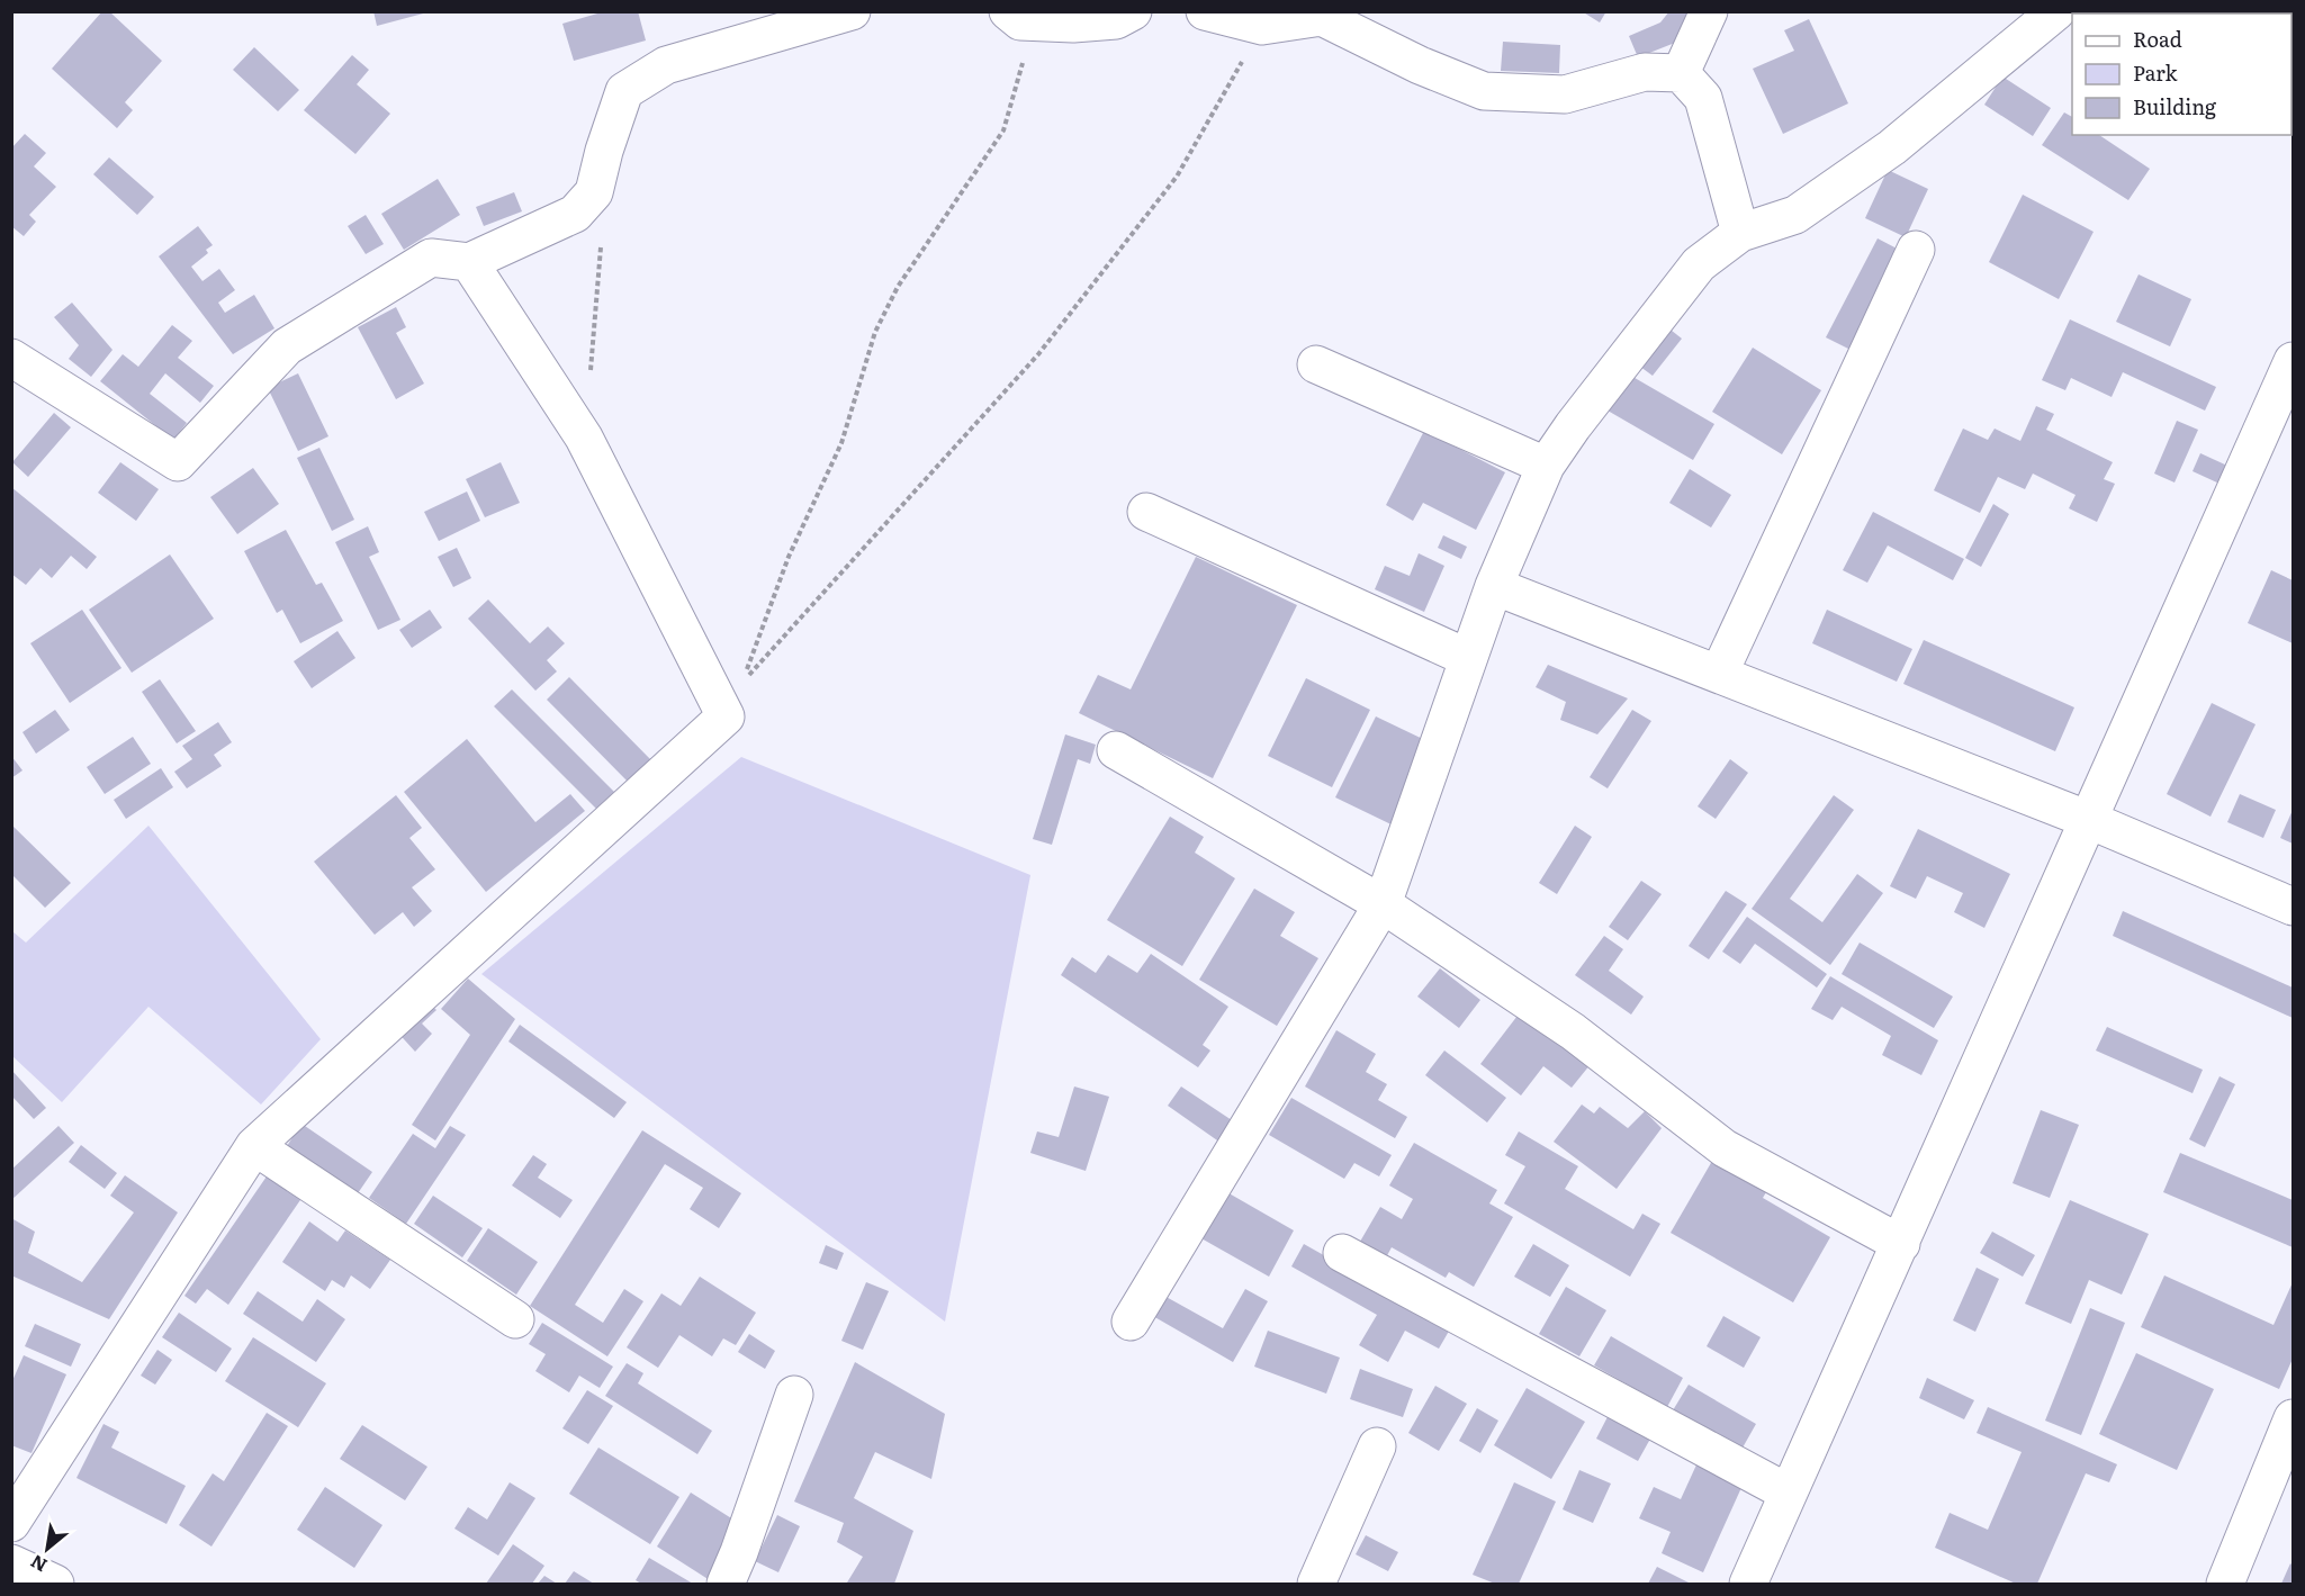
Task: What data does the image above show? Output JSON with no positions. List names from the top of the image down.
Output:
{
  "legend": ["Road", "Park", "Building"],
  "north": "bottom left"
}
